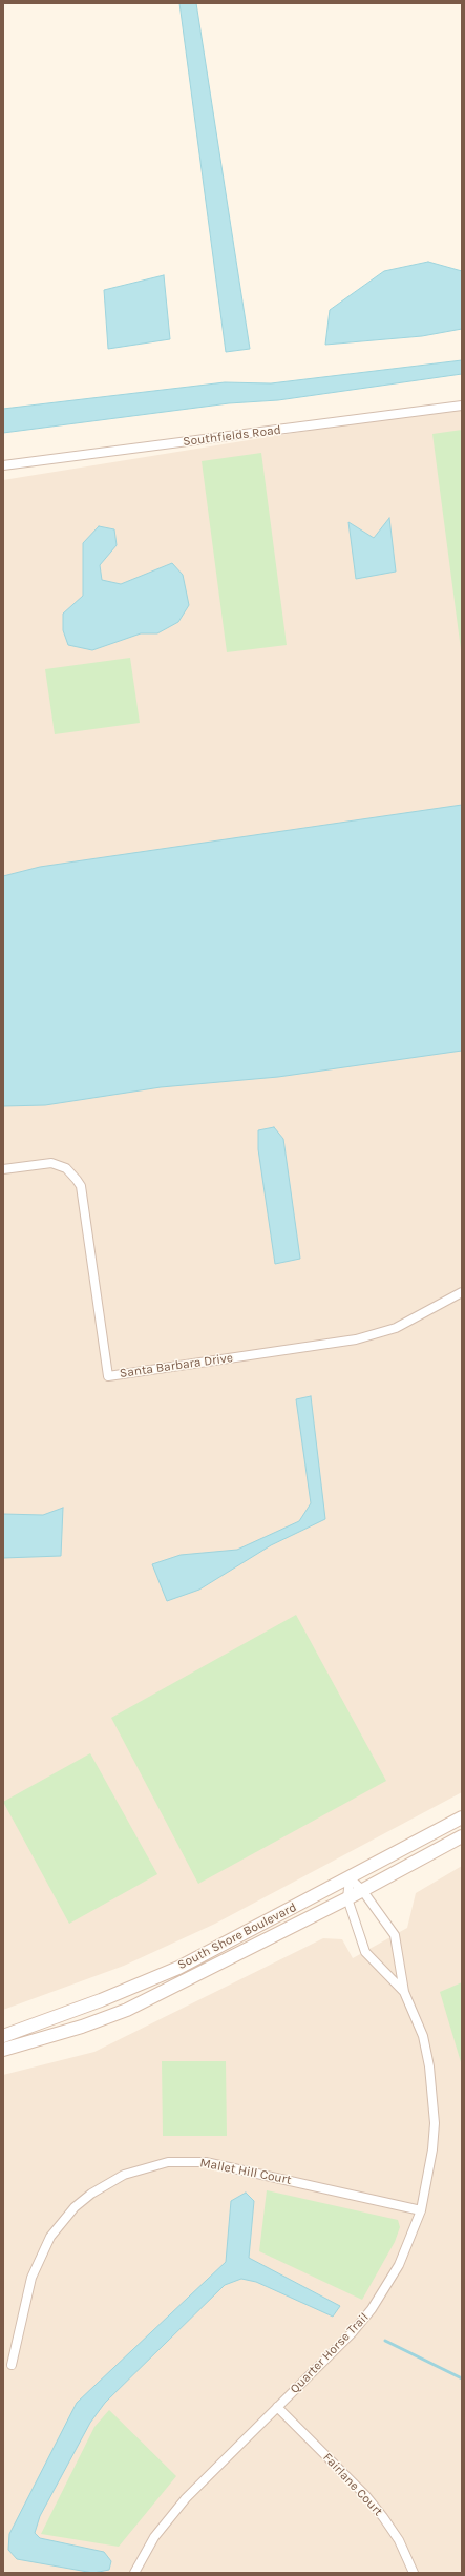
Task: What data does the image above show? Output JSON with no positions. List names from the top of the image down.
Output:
{
  "streets": {
    "street": [
      "Southfields Road",
      "Santa Barbara Drive",
      "South Shore Boulevard",
      "Mallet Hill Court",
      "Quarter Horse Trail",
      "Fairlane Court"
    ]
  },
  "crossings": [
    ["South Shore Boulevard", "Quarter Horse Trail"],
    ["Mallet Hill Court", "Quarter Horse Trail"],
    ["Quarter Horse Trail", "Fairlane Court"]
  ]
}
